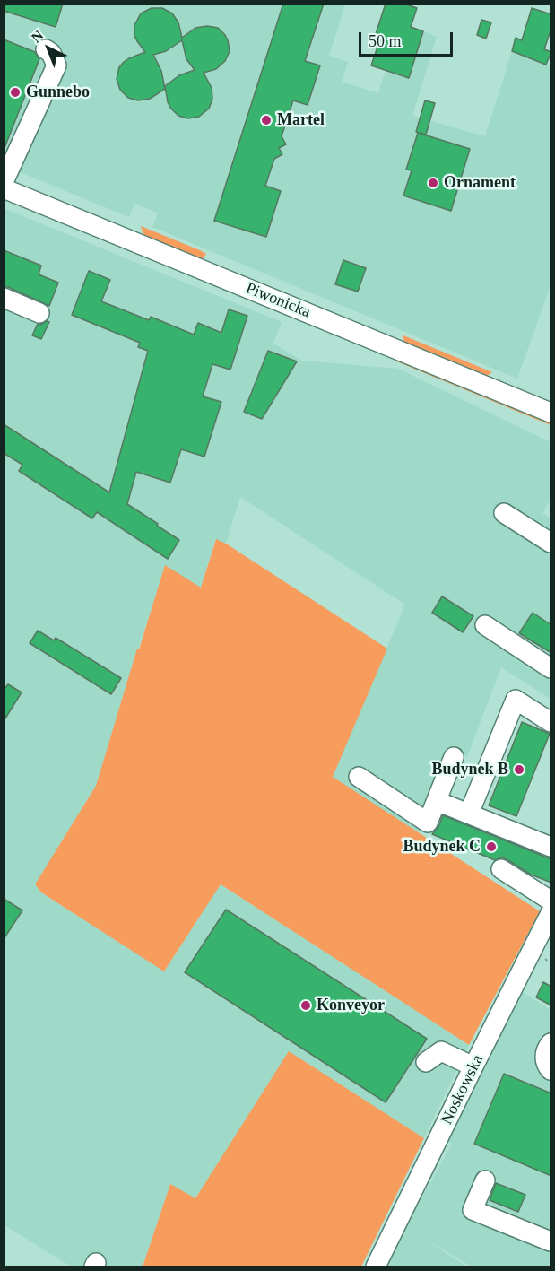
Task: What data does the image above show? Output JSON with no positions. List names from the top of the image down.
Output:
{
  "streets": {
    "street": ["Piwonicka", "Noskowska"]
  },
  "places": [
    "Gunnebo",
    "Martel",
    "Ornament",
    "Budynek B",
    "Budynek C",
    "Konveyor"
  ],
  "scale_bar": "50 m",
  "north": "top left"
}
